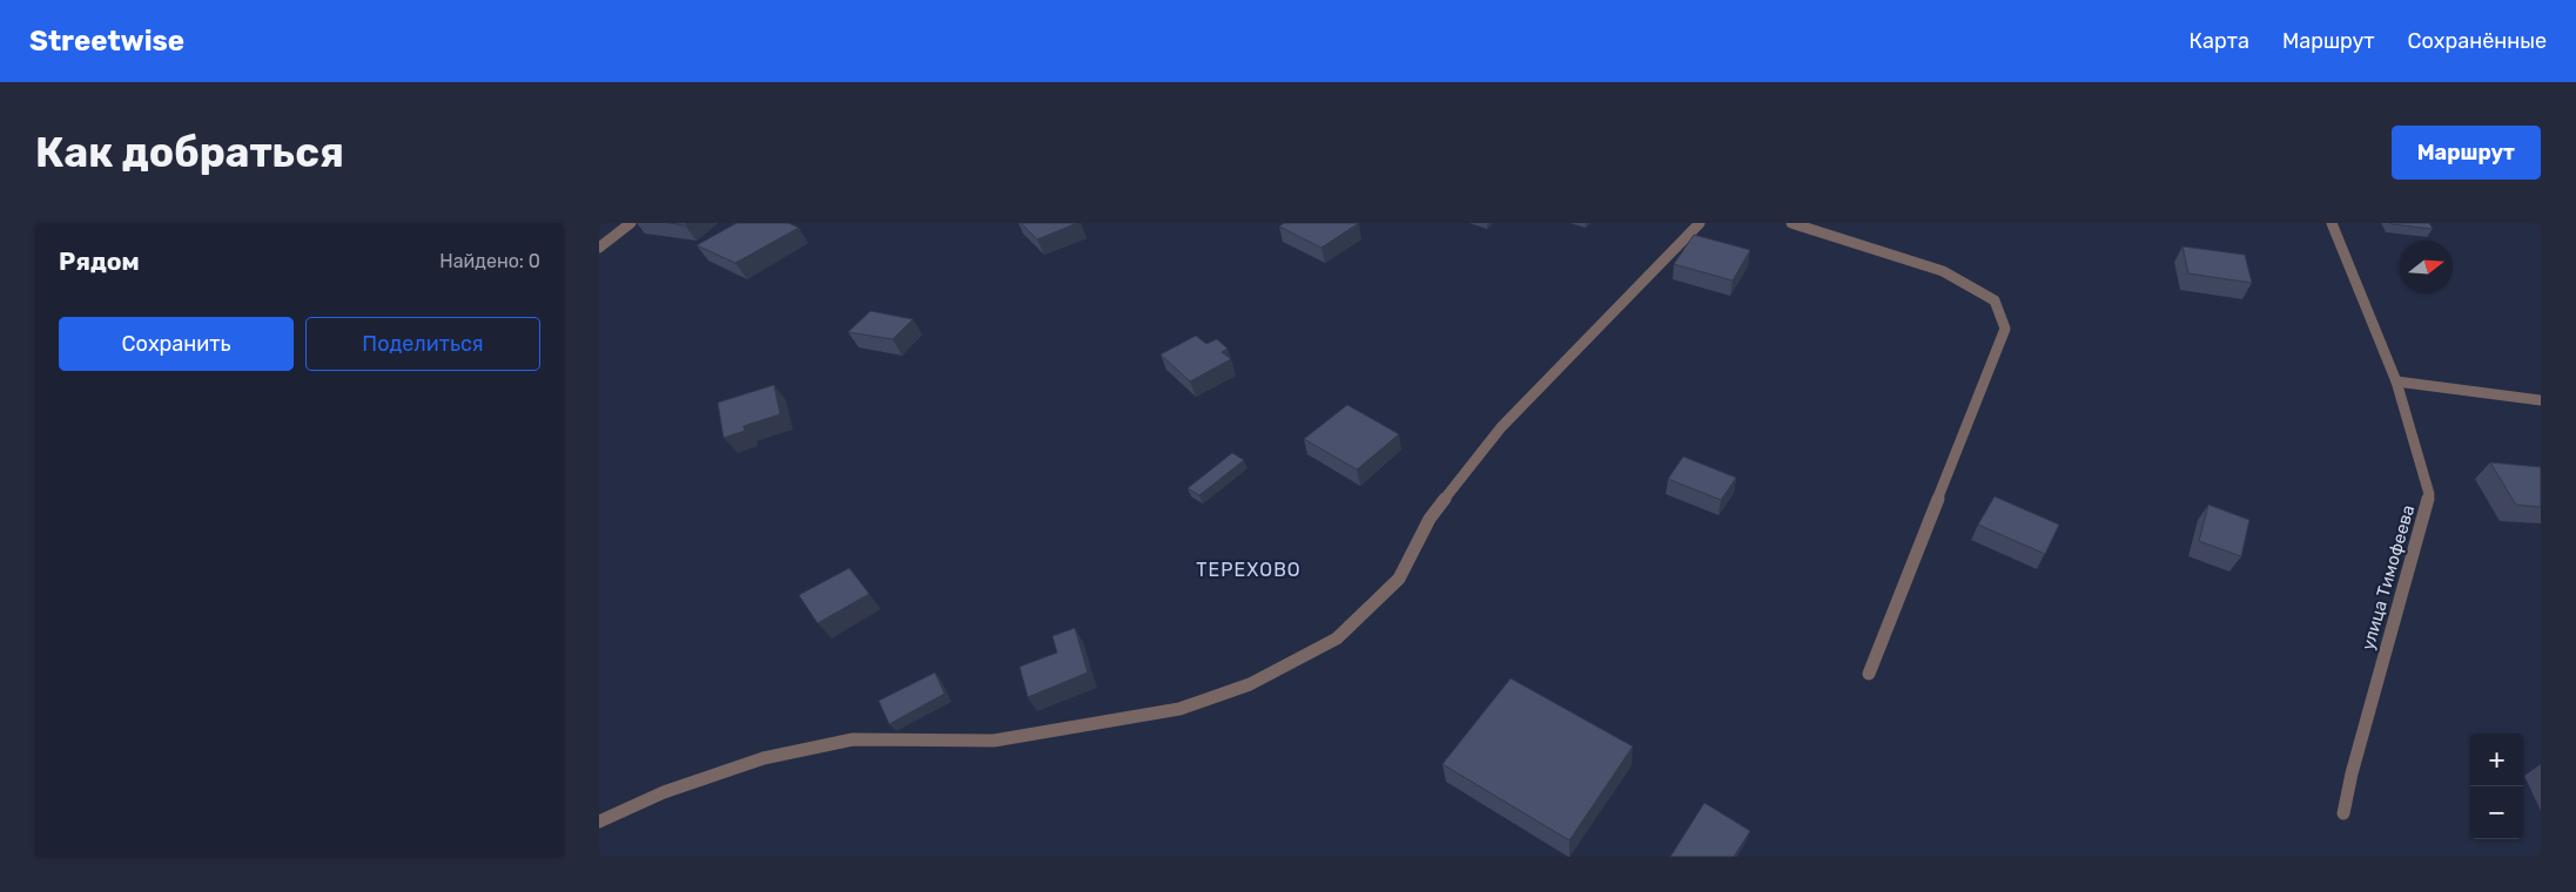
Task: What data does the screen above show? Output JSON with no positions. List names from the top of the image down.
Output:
{
  "streets": {
    "street": ["улица Тимофеева"]
  },
  "districts": ["ТЕРЕХОВО"],
  "north": "right",
  "page": {
    "header": "Streetwise",
    "nav": ["Карта", "Маршрут", "Сохранённые"],
    "buttons": [
      "Маршрут",
      ["Сохранить", "Поделиться"]
    ],
    "title": "Как добраться",
    "heading": ["Рядом", "Найдено: 0"],
    "map_buttons": ["+", "−"]
  }
}
